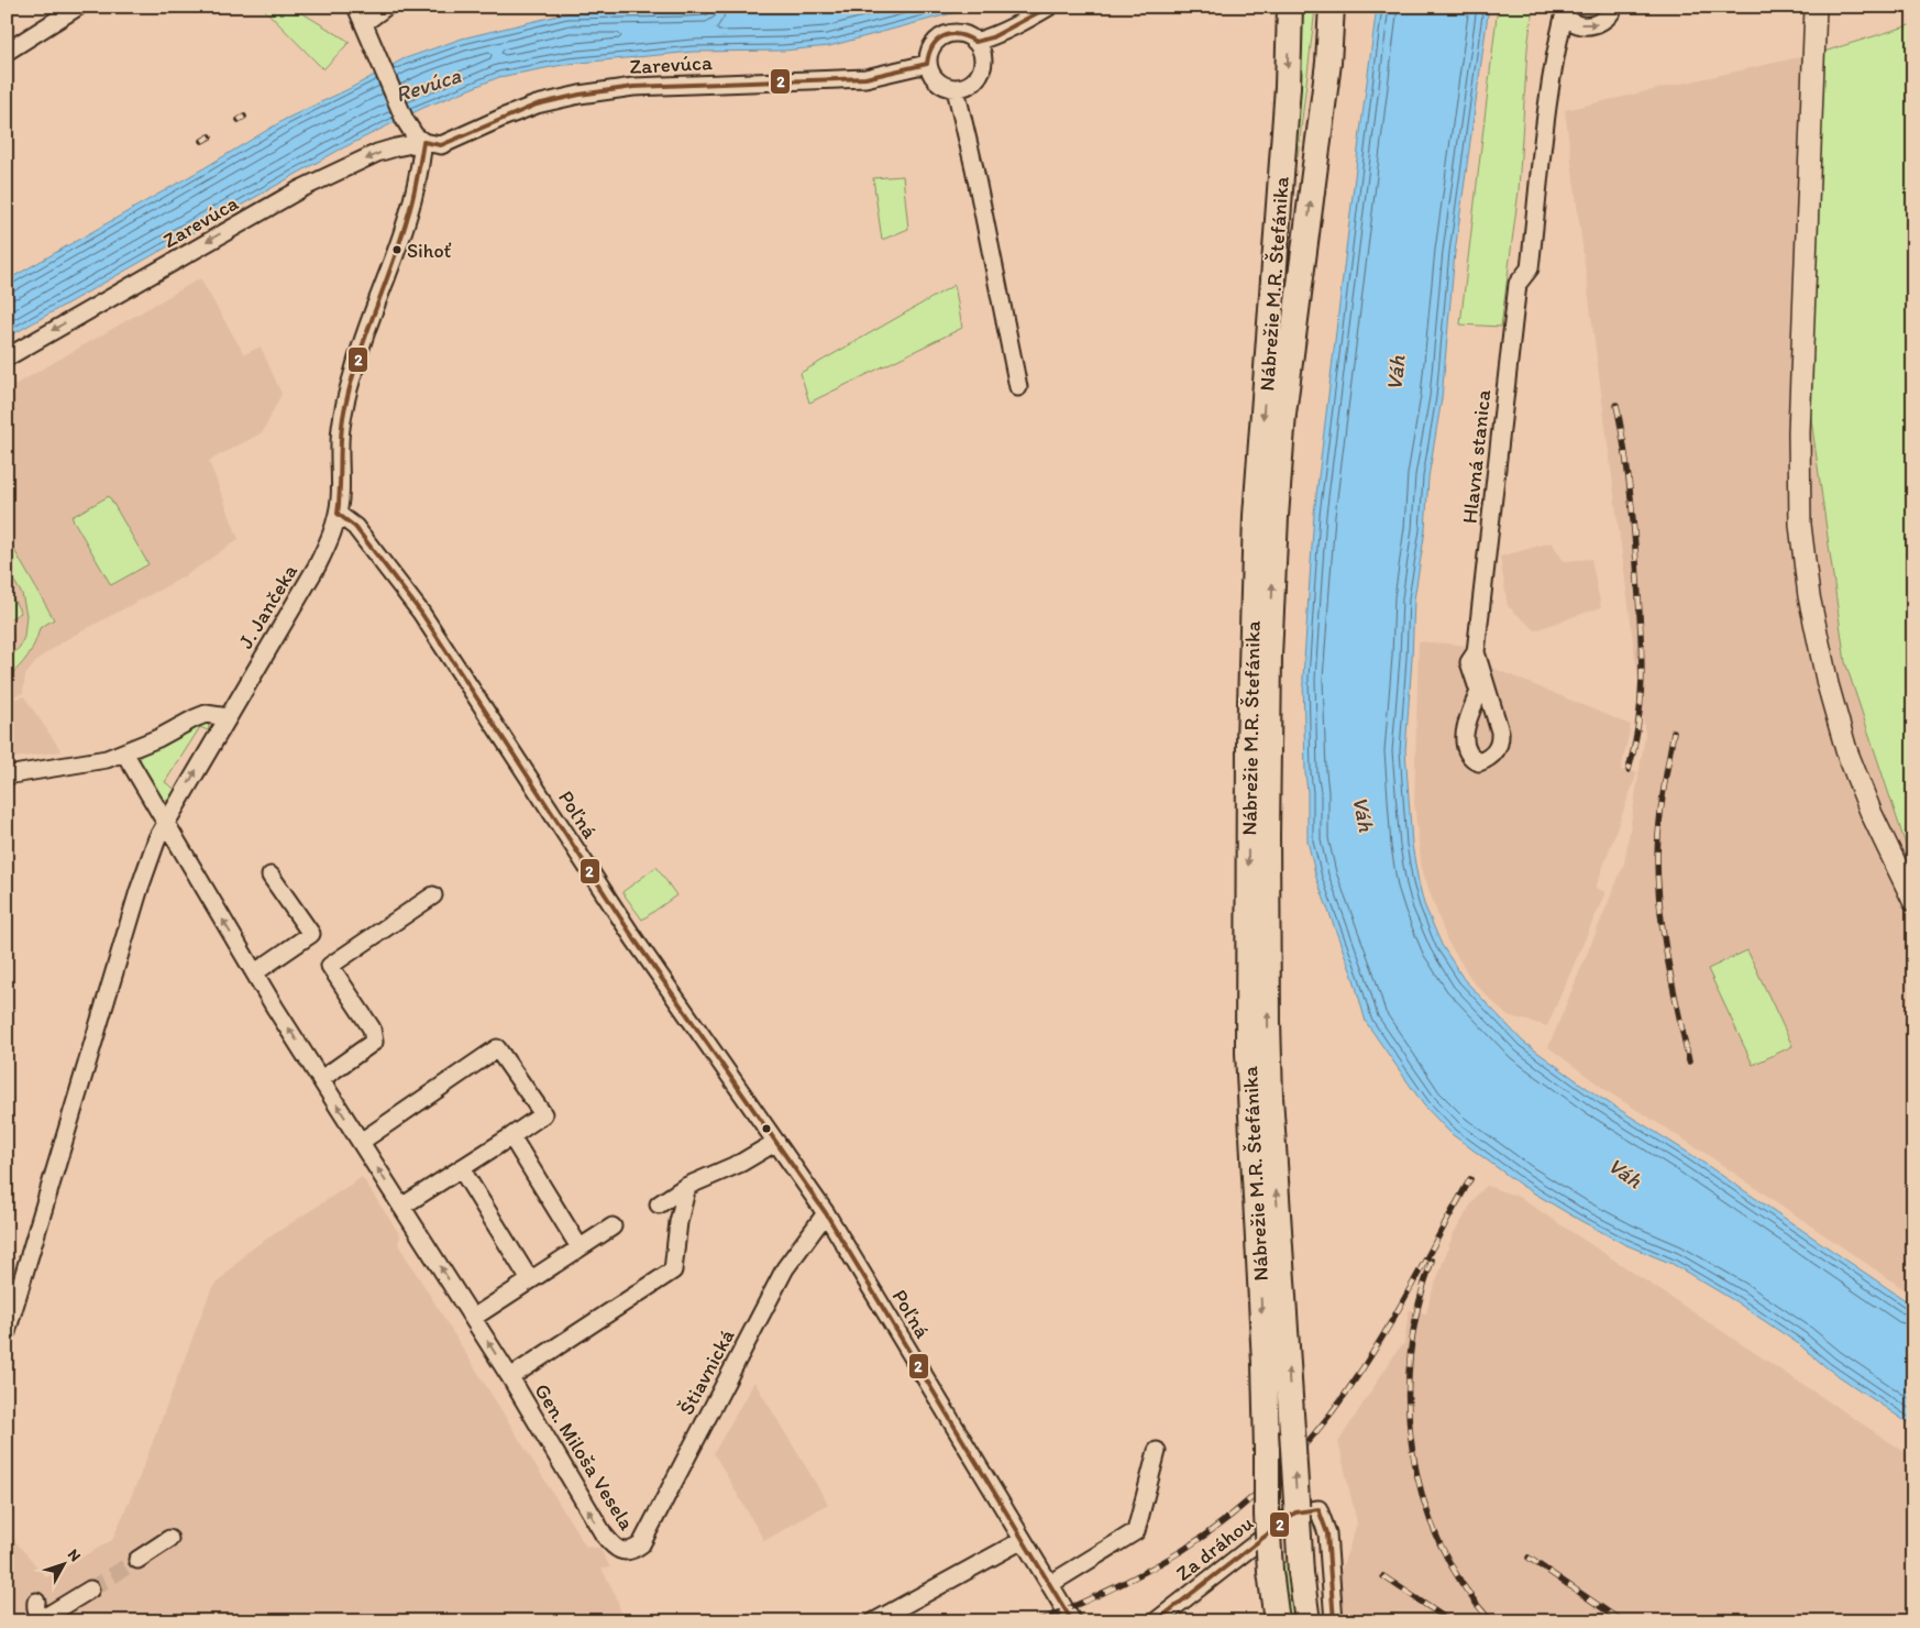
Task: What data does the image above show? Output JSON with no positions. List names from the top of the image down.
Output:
{
  "streets": {
    "main road": ["Nábrežie M.R. Štefánika"],
    "street": [
      "Zarevúca",
      "Hlavná stanica",
      "J. Jančeka",
      "Poľná",
      "Štiavnická",
      "Gen. Miloša Vesela",
      "Za dráhou"
    ]
  },
  "crossings": [
    ["J. Jančeka", "Poľná"],
    ["J. Jančeka", "Gen. Miloša Vesela"],
    ["Poľná", "Štiavnická"],
    ["Štiavnická", "Gen. Miloša Vesela"]
  ],
  "one_way": ["Zarevúca"],
  "water": ["Revúca", "Váh"],
  "places": ["Sihoť"],
  "lines": ["transit line 2"],
  "north": "top right"
}
